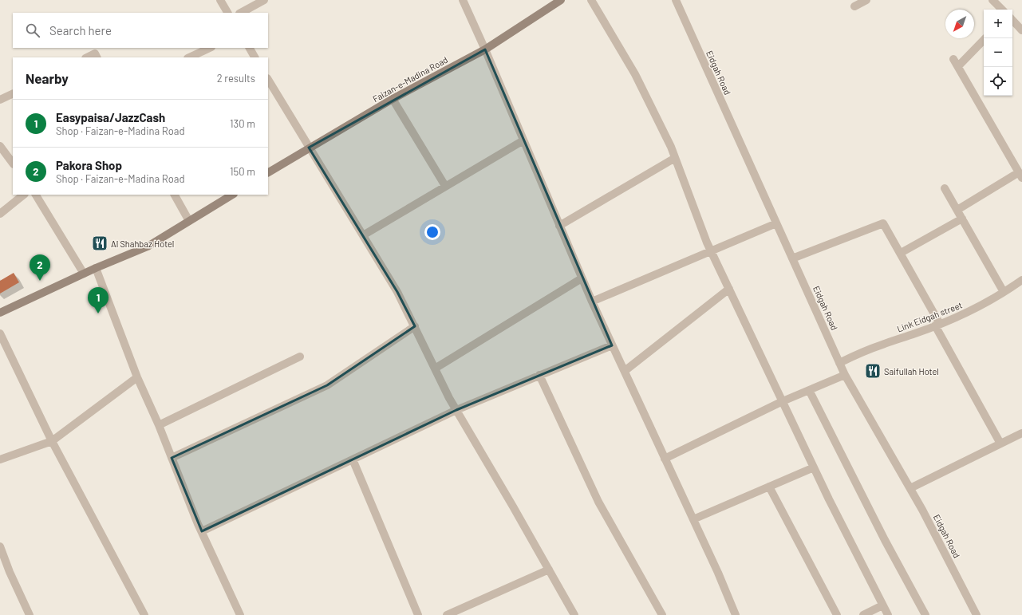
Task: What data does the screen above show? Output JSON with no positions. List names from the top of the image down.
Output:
{
  "streets": {
    "street": ["Eidgah Road", "Faizan-e-Madina Road", "Link Eidgah street"]
  },
  "crossings": [
    ["Eidgah Road", "Link Eidgah street"]
  ],
  "places": {
    "restaurant": ["Al Shahbaz Hotel", "Saifullah Hotel"]
  },
  "north": "bottom left",
  "page": {
    "map_buttons": ["+", "−"],
    "search": "Search here",
    "heading": ["Nearby", "2 results"],
    "list": [
      {
        "mark": "1",
        "name": "Easypaisa/JazzCash",
        "note": "Shop · Faizan-e-Madina Road",
        "value": "130 m"
      },
      {
        "mark": "2",
        "name": "Pakora Shop",
        "note": "Shop · Faizan-e-Madina Road",
        "value": "150 m"
      }
    ],
    "pins": ["2", "1"]
  }
}
